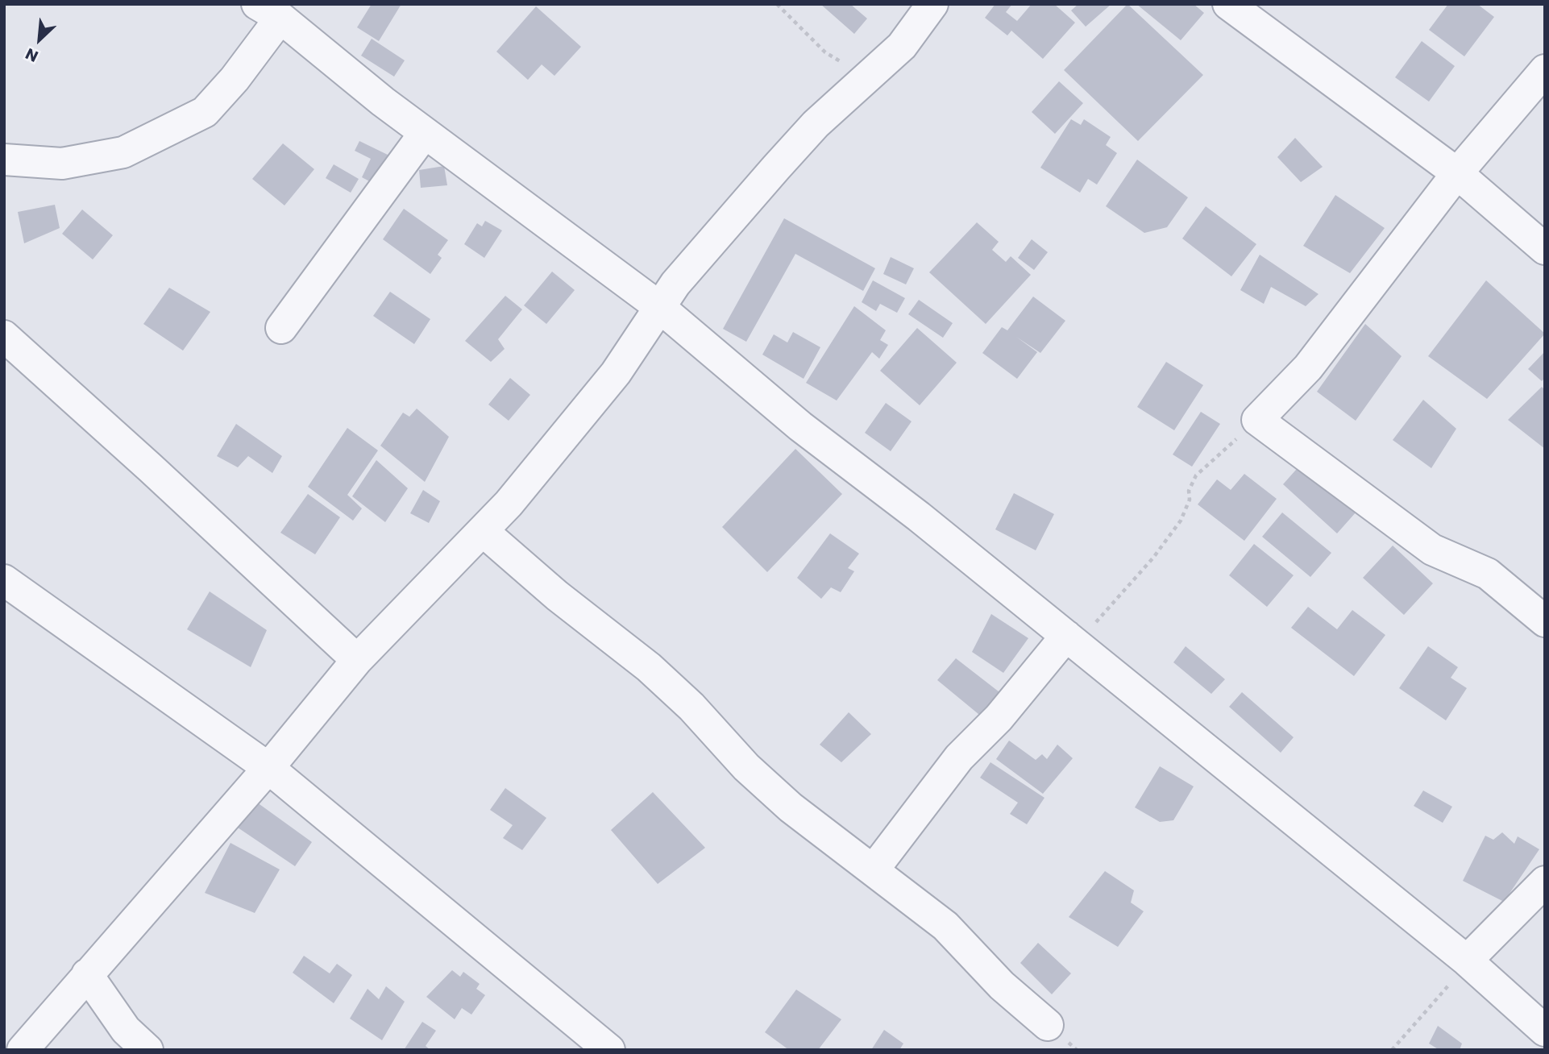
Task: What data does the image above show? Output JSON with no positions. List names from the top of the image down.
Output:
{
  "north": "bottom left"
}
